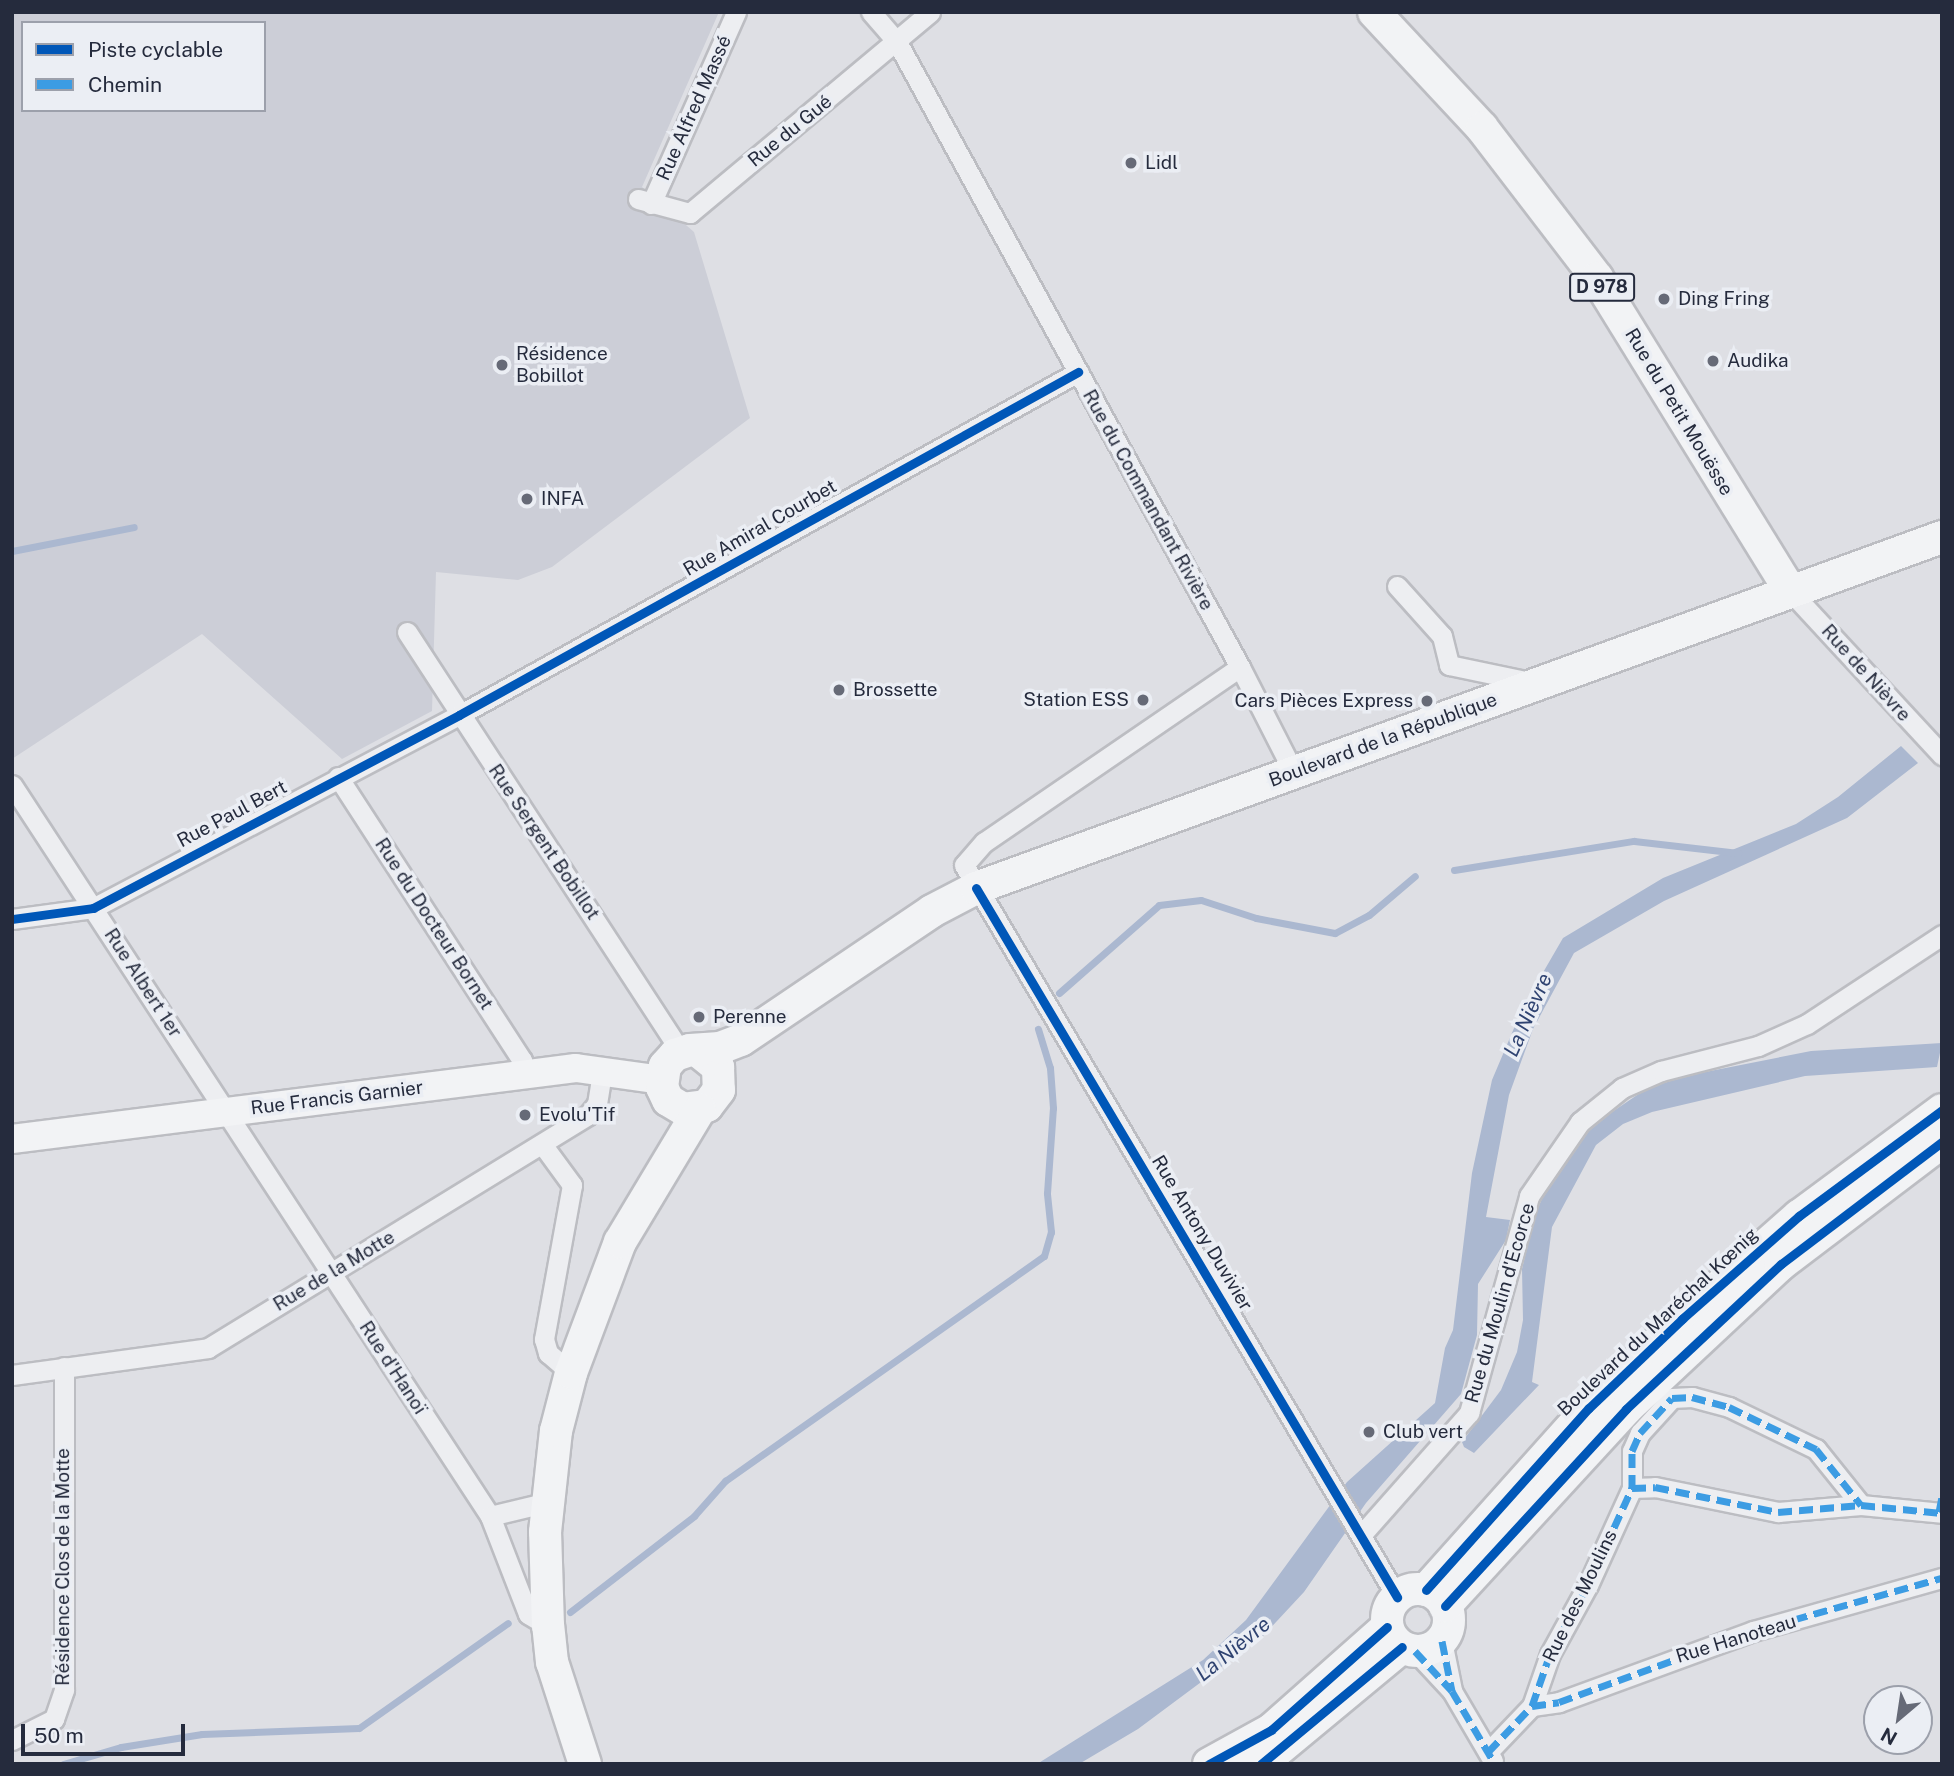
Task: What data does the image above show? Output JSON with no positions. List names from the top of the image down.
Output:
{
  "streets": {
    "main road": [
      "D 978",
      "Rue du Petit Mouësse",
      "Boulevard de la République",
      "Boulevard du Maréchal Kœnig"
    ],
    "street": [
      "Rue Alfred Massé",
      "Rue du Gué",
      "Rue du Commandant Rivière",
      "Rue Amiral Courbet",
      "Rue de Nièvre",
      "Rue Paul Bert",
      "Rue Sergent Bobillot",
      "Rue du Docteur Bornet",
      "Rue Albert 1er",
      "Rue Francis Garnier",
      "Rue Antony Duvivier",
      "Rue de la Motte",
      "Rue du Moulin d'Ecorce",
      "Rue d'Hanoï",
      "Résidence Clos de la Motte",
      "Rue des Moulins",
      "Rue Hanoteau"
    ]
  },
  "crossings": [
    ["Rue Alfred Massé", "Rue du Gué"],
    ["Rue du Gué", "Rue du Commandant Rivière"],
    ["Rue du Petit Mouësse", "Rue de Nièvre"],
    ["Rue du Petit Mouësse", "Boulevard de la République"],
    ["Rue du Commandant Rivière", "Rue Amiral Courbet"],
    ["Rue du Commandant Rivière", "Boulevard de la République"],
    ["Rue Amiral Courbet", "Rue Paul Bert"],
    ["Rue Amiral Courbet", "Rue Sergent Bobillot"],
    ["Rue de Nièvre", "Boulevard de la République"],
    ["Boulevard de la République", "Rue Sergent Bobillot"],
    ["Boulevard de la République", "Rue Francis Garnier"],
    ["Boulevard de la République", "Rue Antony Duvivier"],
    ["Rue Paul Bert", "Rue Sergent Bobillot"],
    ["Rue Paul Bert", "Rue du Docteur Bornet"],
    ["Rue Paul Bert", "Rue Albert 1er"],
    ["Rue Sergent Bobillot", "Rue Francis Garnier"],
    ["Rue du Docteur Bornet", "Rue Francis Garnier"],
    ["Rue Albert 1er", "Rue Francis Garnier"],
    ["Rue Albert 1er", "Rue d'Hanoï"],
    ["Rue Francis Garnier", "Rue de la Motte"],
    ["Rue Francis Garnier", "Rue d'Hanoï"],
    ["Rue Antony Duvivier", "Rue du Moulin d'Ecorce"],
    ["Rue Antony Duvivier", "Boulevard du Maréchal Kœnig"],
    ["Rue de la Motte", "Rue d'Hanoï"],
    ["Rue de la Motte", "Résidence Clos de la Motte"],
    ["Rue des Moulins", "Rue Hanoteau"]
  ],
  "water": ["La Nièvre"],
  "places": [
    "Lidl",
    "Ding Fring",
    "Audika",
    "Résidence Bobillot",
    "INFA",
    "Brossette",
    "Station ESS",
    "Cars Pièces Express",
    "Perenne",
    "Evolu'Tif",
    "Club vert"
  ],
  "legend": ["Piste cyclable", "Chemin"],
  "scale_bar": "50 m",
  "north": "bottom left"
}
